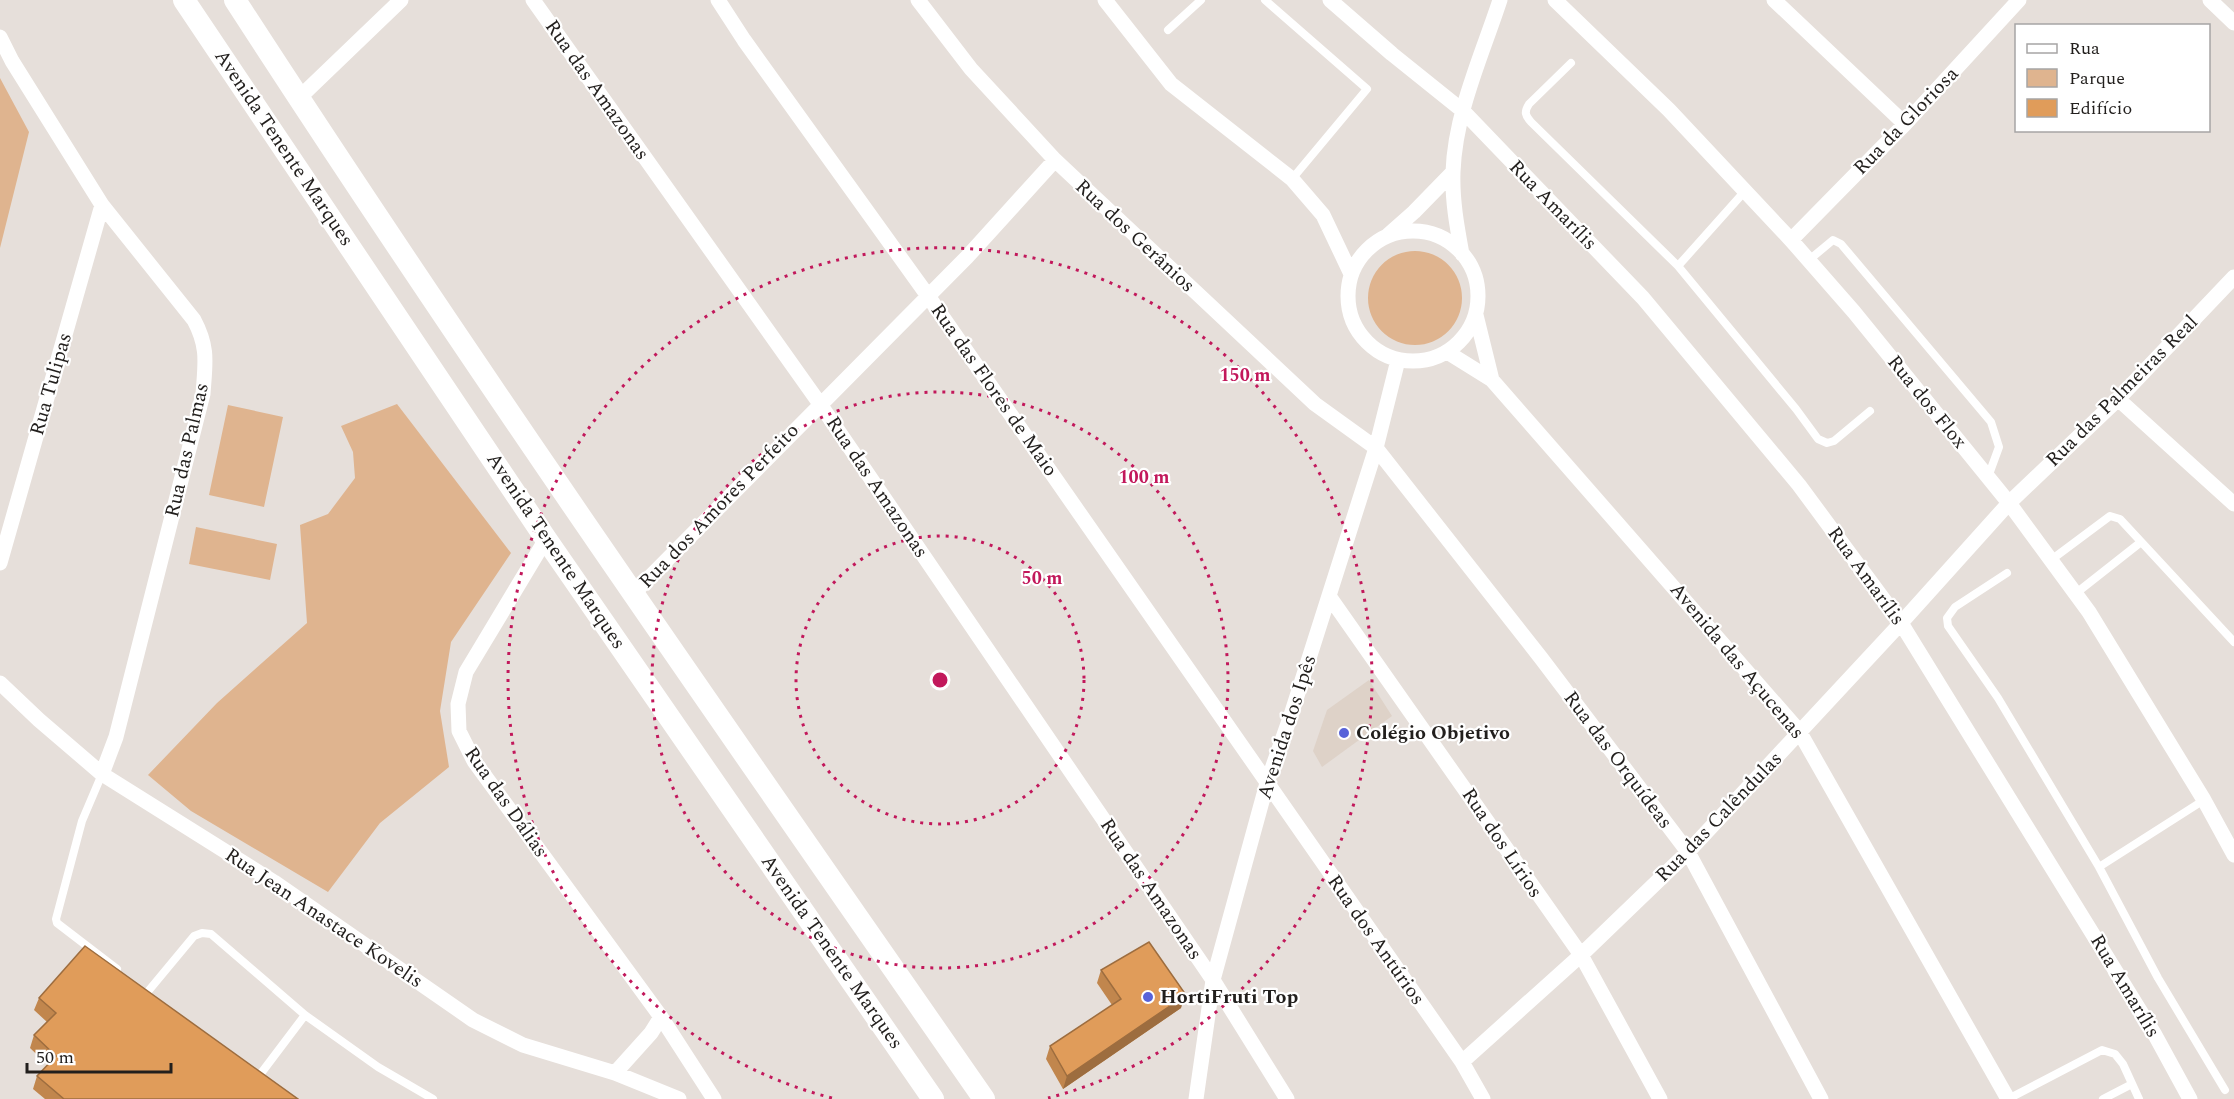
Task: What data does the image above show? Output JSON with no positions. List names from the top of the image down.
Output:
{
  "streets": {
    "main road": ["Avenida Tenente Marques"],
    "street": [
      "Rua das Amazonas",
      "Rua da Gloriosa",
      "Rua Amarílis",
      "Rua dos Gerânios",
      "Rua Tulipas",
      "Rua das Flores de Maio",
      "Rua das Palmeiras Real",
      "Rua dos Flox",
      "Rua das Palmas",
      "Rua dos Amores Perfeito",
      "Avenida das Açucenas",
      "Avenida dos Ipês",
      "Rua das Orquídeas",
      "Rua das Dálias",
      "Rua das Calêndulas",
      "Rua dos Lírios",
      "Rua Jean Anastace Kovelis",
      "Rua dos Antúrios"
    ]
  },
  "crossings": [
    ["Rua das Amazonas", "Rua dos Amores Perfeito"],
    ["Rua das Amazonas", "Avenida dos Ipês"],
    ["Rua da Gloriosa", "Rua dos Flox"],
    ["Avenida Tenente Marques", "Rua dos Amores Perfeito"],
    ["Avenida Tenente Marques", "Rua das Dálias"],
    ["Rua Amarílis", "Rua das Calêndulas"],
    ["Rua dos Gerânios", "Rua dos Amores Perfeito"],
    ["Rua dos Gerânios", "Avenida dos Ipês"],
    ["Rua dos Gerânios", "Rua das Orquídeas"],
    ["Rua Tulipas", "Rua das Palmas"],
    ["Rua das Flores de Maio", "Rua dos Amores Perfeito"],
    ["Rua das Flores de Maio", "Avenida dos Ipês"],
    ["Rua das Flores de Maio", "Rua dos Antúrios"],
    ["Rua das Palmeiras Real", "Rua dos Flox"],
    ["Rua das Palmeiras Real", "Rua das Calêndulas"],
    ["Rua dos Flox", "Rua das Calêndulas"],
    ["Rua das Palmas", "Rua Jean Anastace Kovelis"],
    ["Avenida das Açucenas", "Avenida dos Ipês"],
    ["Avenida das Açucenas", "Rua das Calêndulas"],
    ["Avenida dos Ipês", "Rua das Orquídeas"],
    ["Avenida dos Ipês", "Rua dos Lírios"],
    ["Avenida dos Ipês", "Rua dos Antúrios"],
    ["Rua das Orquídeas", "Rua das Calêndulas"],
    ["Rua das Calêndulas", "Rua dos Lírios"],
    ["Rua das Calêndulas", "Rua dos Antúrios"]
  ],
  "places": ["Colégio Objetivo", "HortiFruti Top"],
  "legend": ["Rua", "Parque", "Edifício"],
  "scale_bar": "50 m",
  "rings": ["150 m", "100 m", "50 m"]
}
